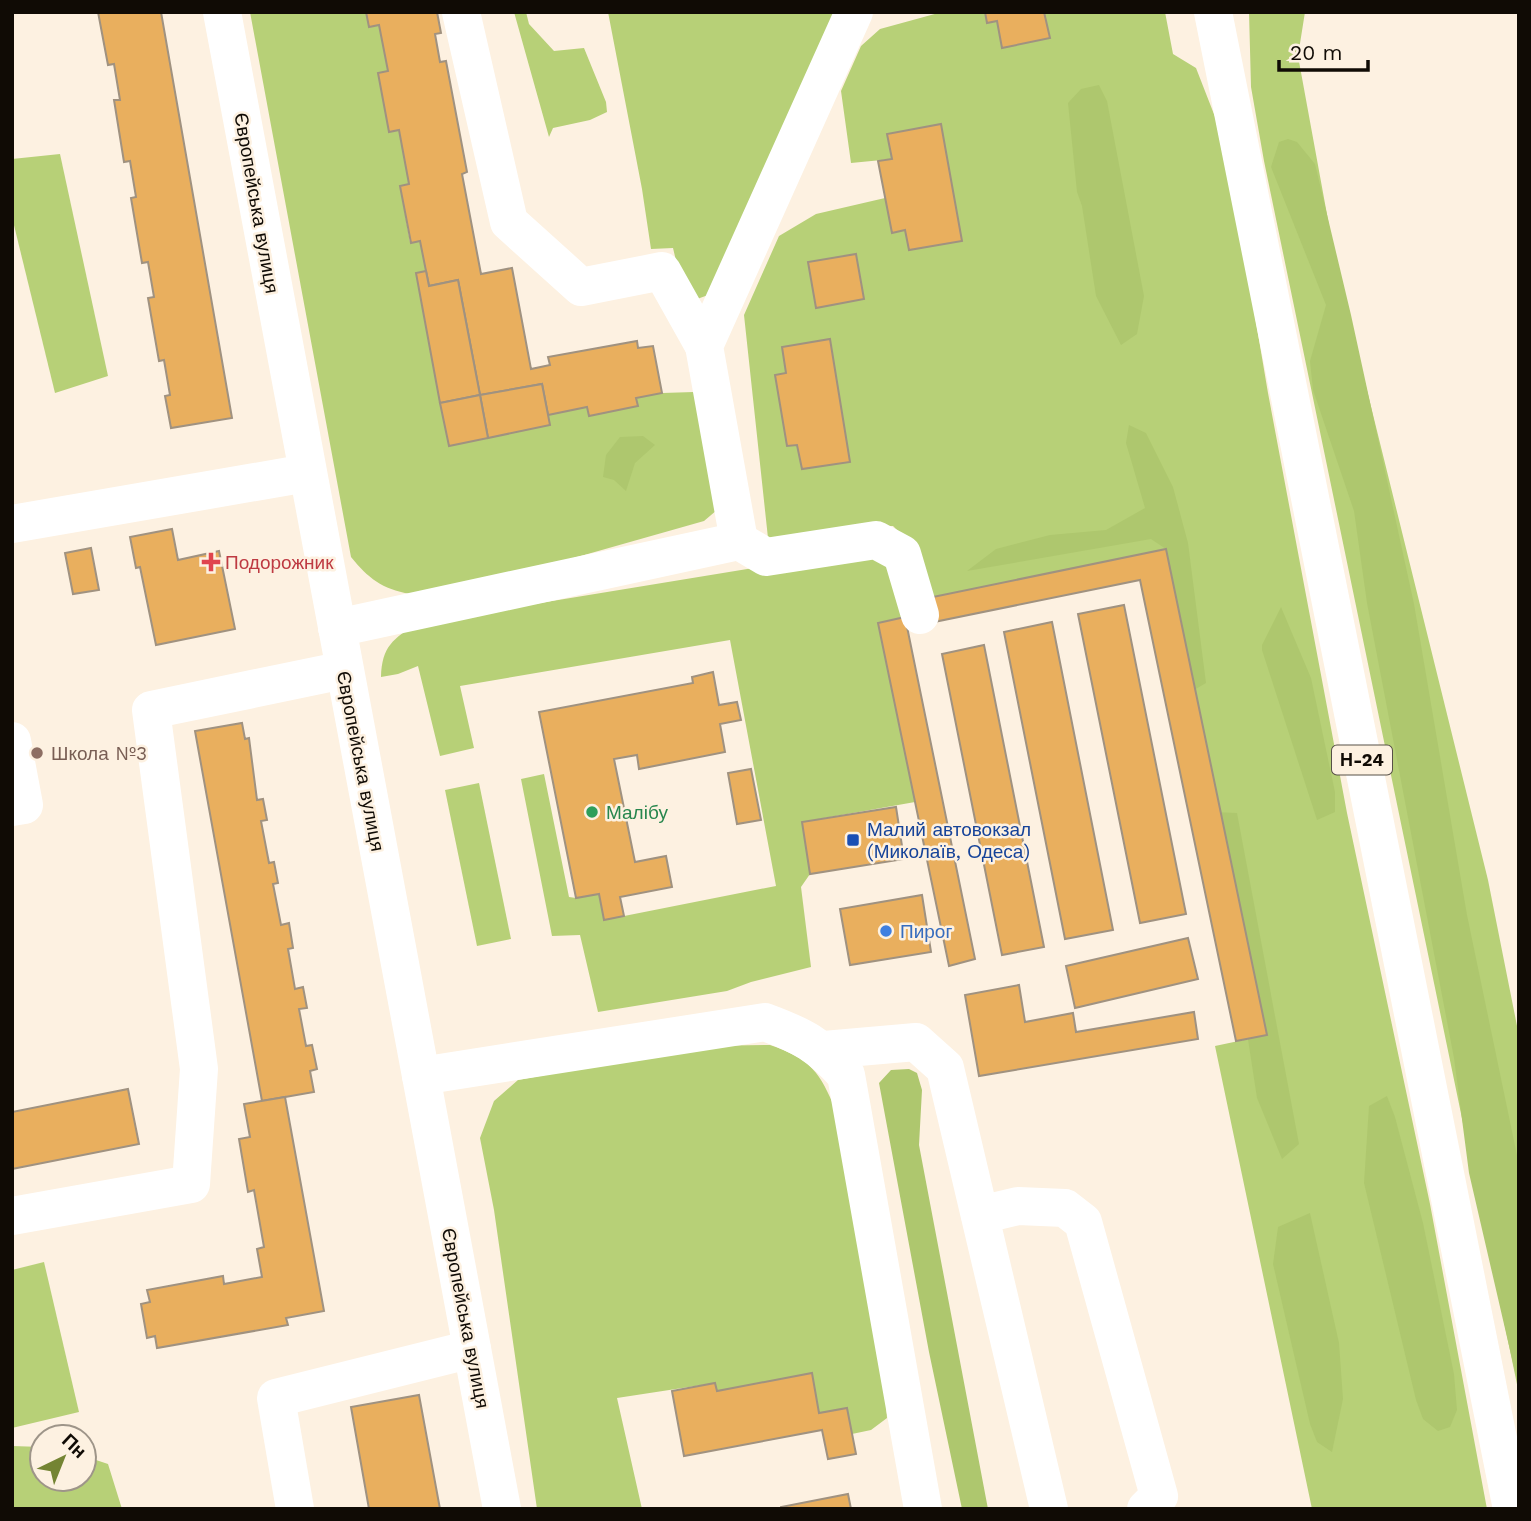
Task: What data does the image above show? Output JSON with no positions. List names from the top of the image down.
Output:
{
  "streets": {
    "street": ["Європейська вулиця", "Н-24"]
  },
  "places": {
    "health": ["Подорожник"],
    "other": ["Школа №3", "Малібу", "Пирог"],
    "transit": ["Малий автовокзал (Миколаїв, Одеса)"]
  },
  "scale_bar": "20 m",
  "north": "top right"
}
